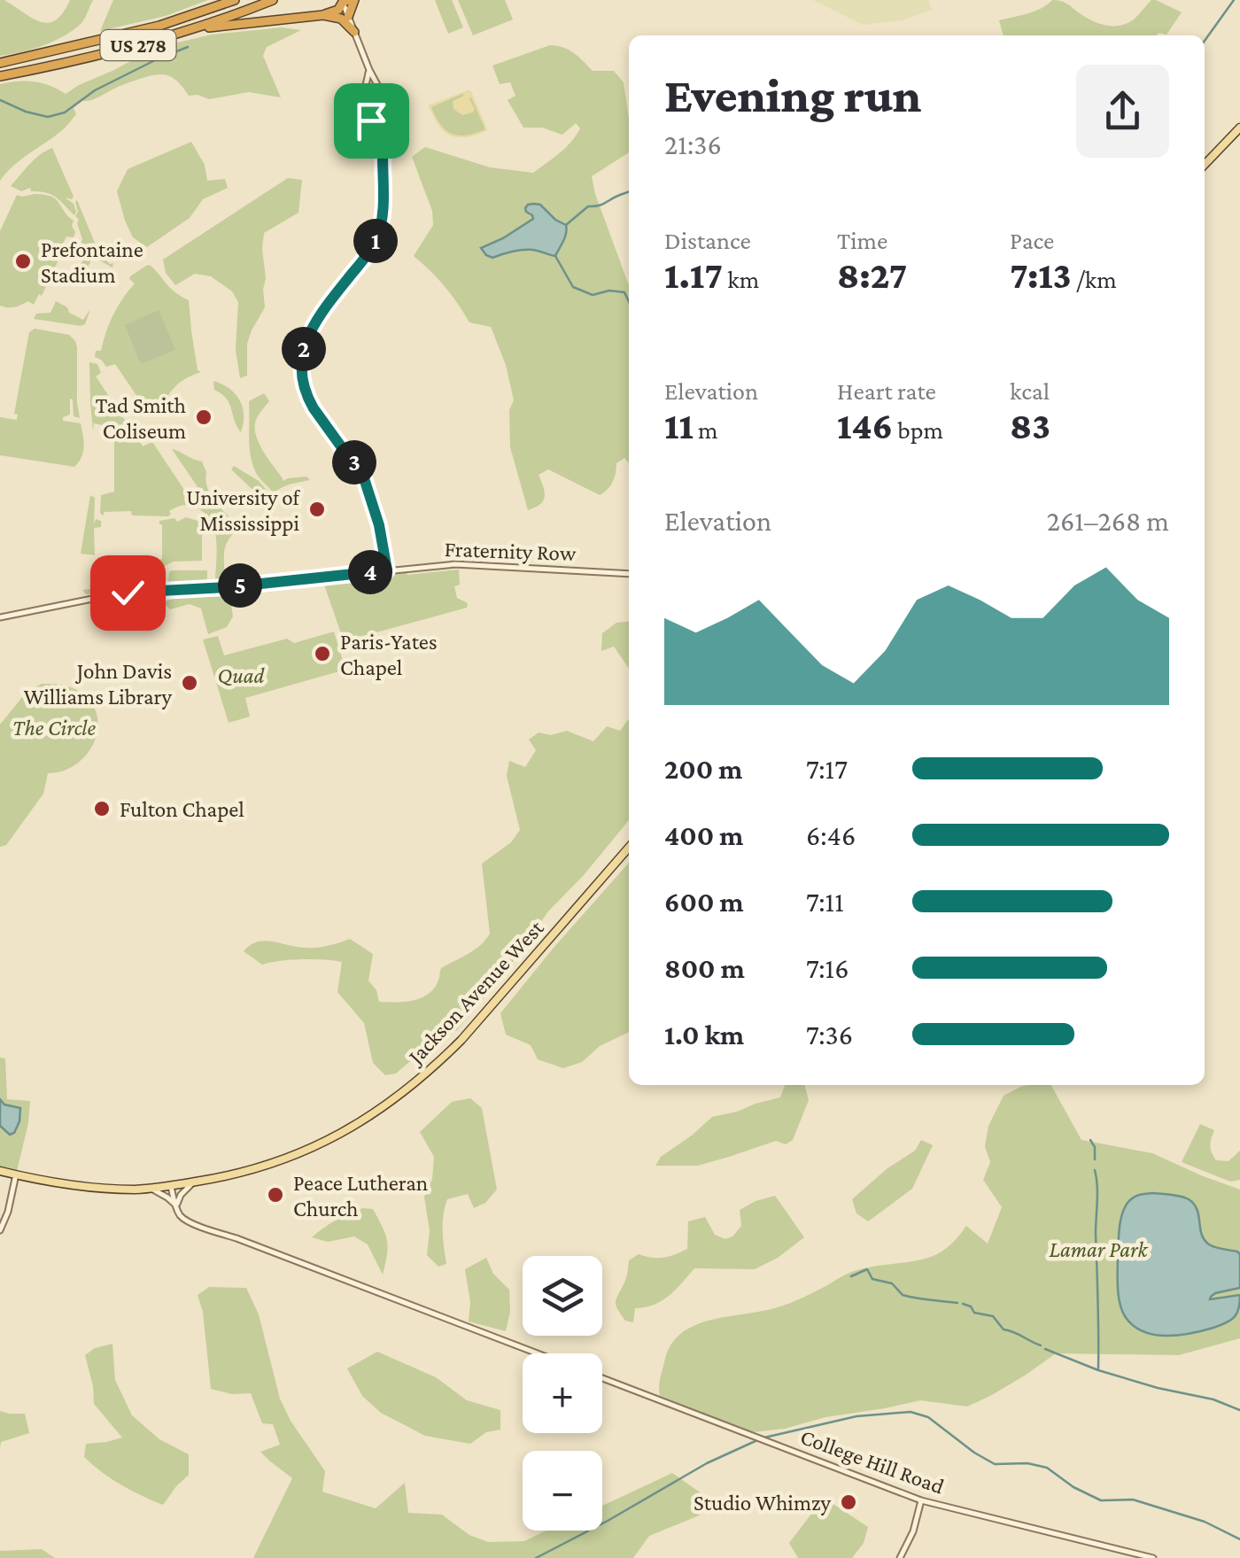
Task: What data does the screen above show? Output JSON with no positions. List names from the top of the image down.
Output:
{
  "streets": {
    "highway": ["US 278"],
    "main road": ["Jackson Avenue West"],
    "street": ["Fraternity Row", "College Hill Road"]
  },
  "parks": ["Quad", "The Circle", "Lamar Park"],
  "places": [
    "Prefontaine Stadium",
    "Tad Smith Coliseum",
    "University of Mississippi",
    "Paris-Yates Chapel",
    "John Davis Williams Library",
    "Fulton Chapel",
    "Peace Lutheran Church",
    "Studio Whimzy"
  ],
  "page": {
    "heading": ["Evening run", "21:36"],
    "stats": [
      ["Distance", "1.17 km"],
      ["Time", "8:27"],
      ["Pace", "7:13 /km"],
      ["Elevation", "11 m"],
      ["Heart rate", "146 bpm"],
      ["kcal", "83"]
    ],
    "pins": [
      "1",
      "2",
      "3",
      "4",
      "5"
    ],
    "chart": ["Elevation", "261–268 m"],
    "list": [
      {
        "name": "200 m",
        "note": "7:17"
      },
      {
        "name": "400 m",
        "note": "6:46"
      },
      {
        "name": "600 m",
        "note": "7:11"
      },
      {
        "name": "800 m",
        "note": "7:16"
      },
      {
        "name": "1.0 km",
        "note": "7:36"
      }
    ],
    "map_buttons": ["+", "−"]
  }
}
